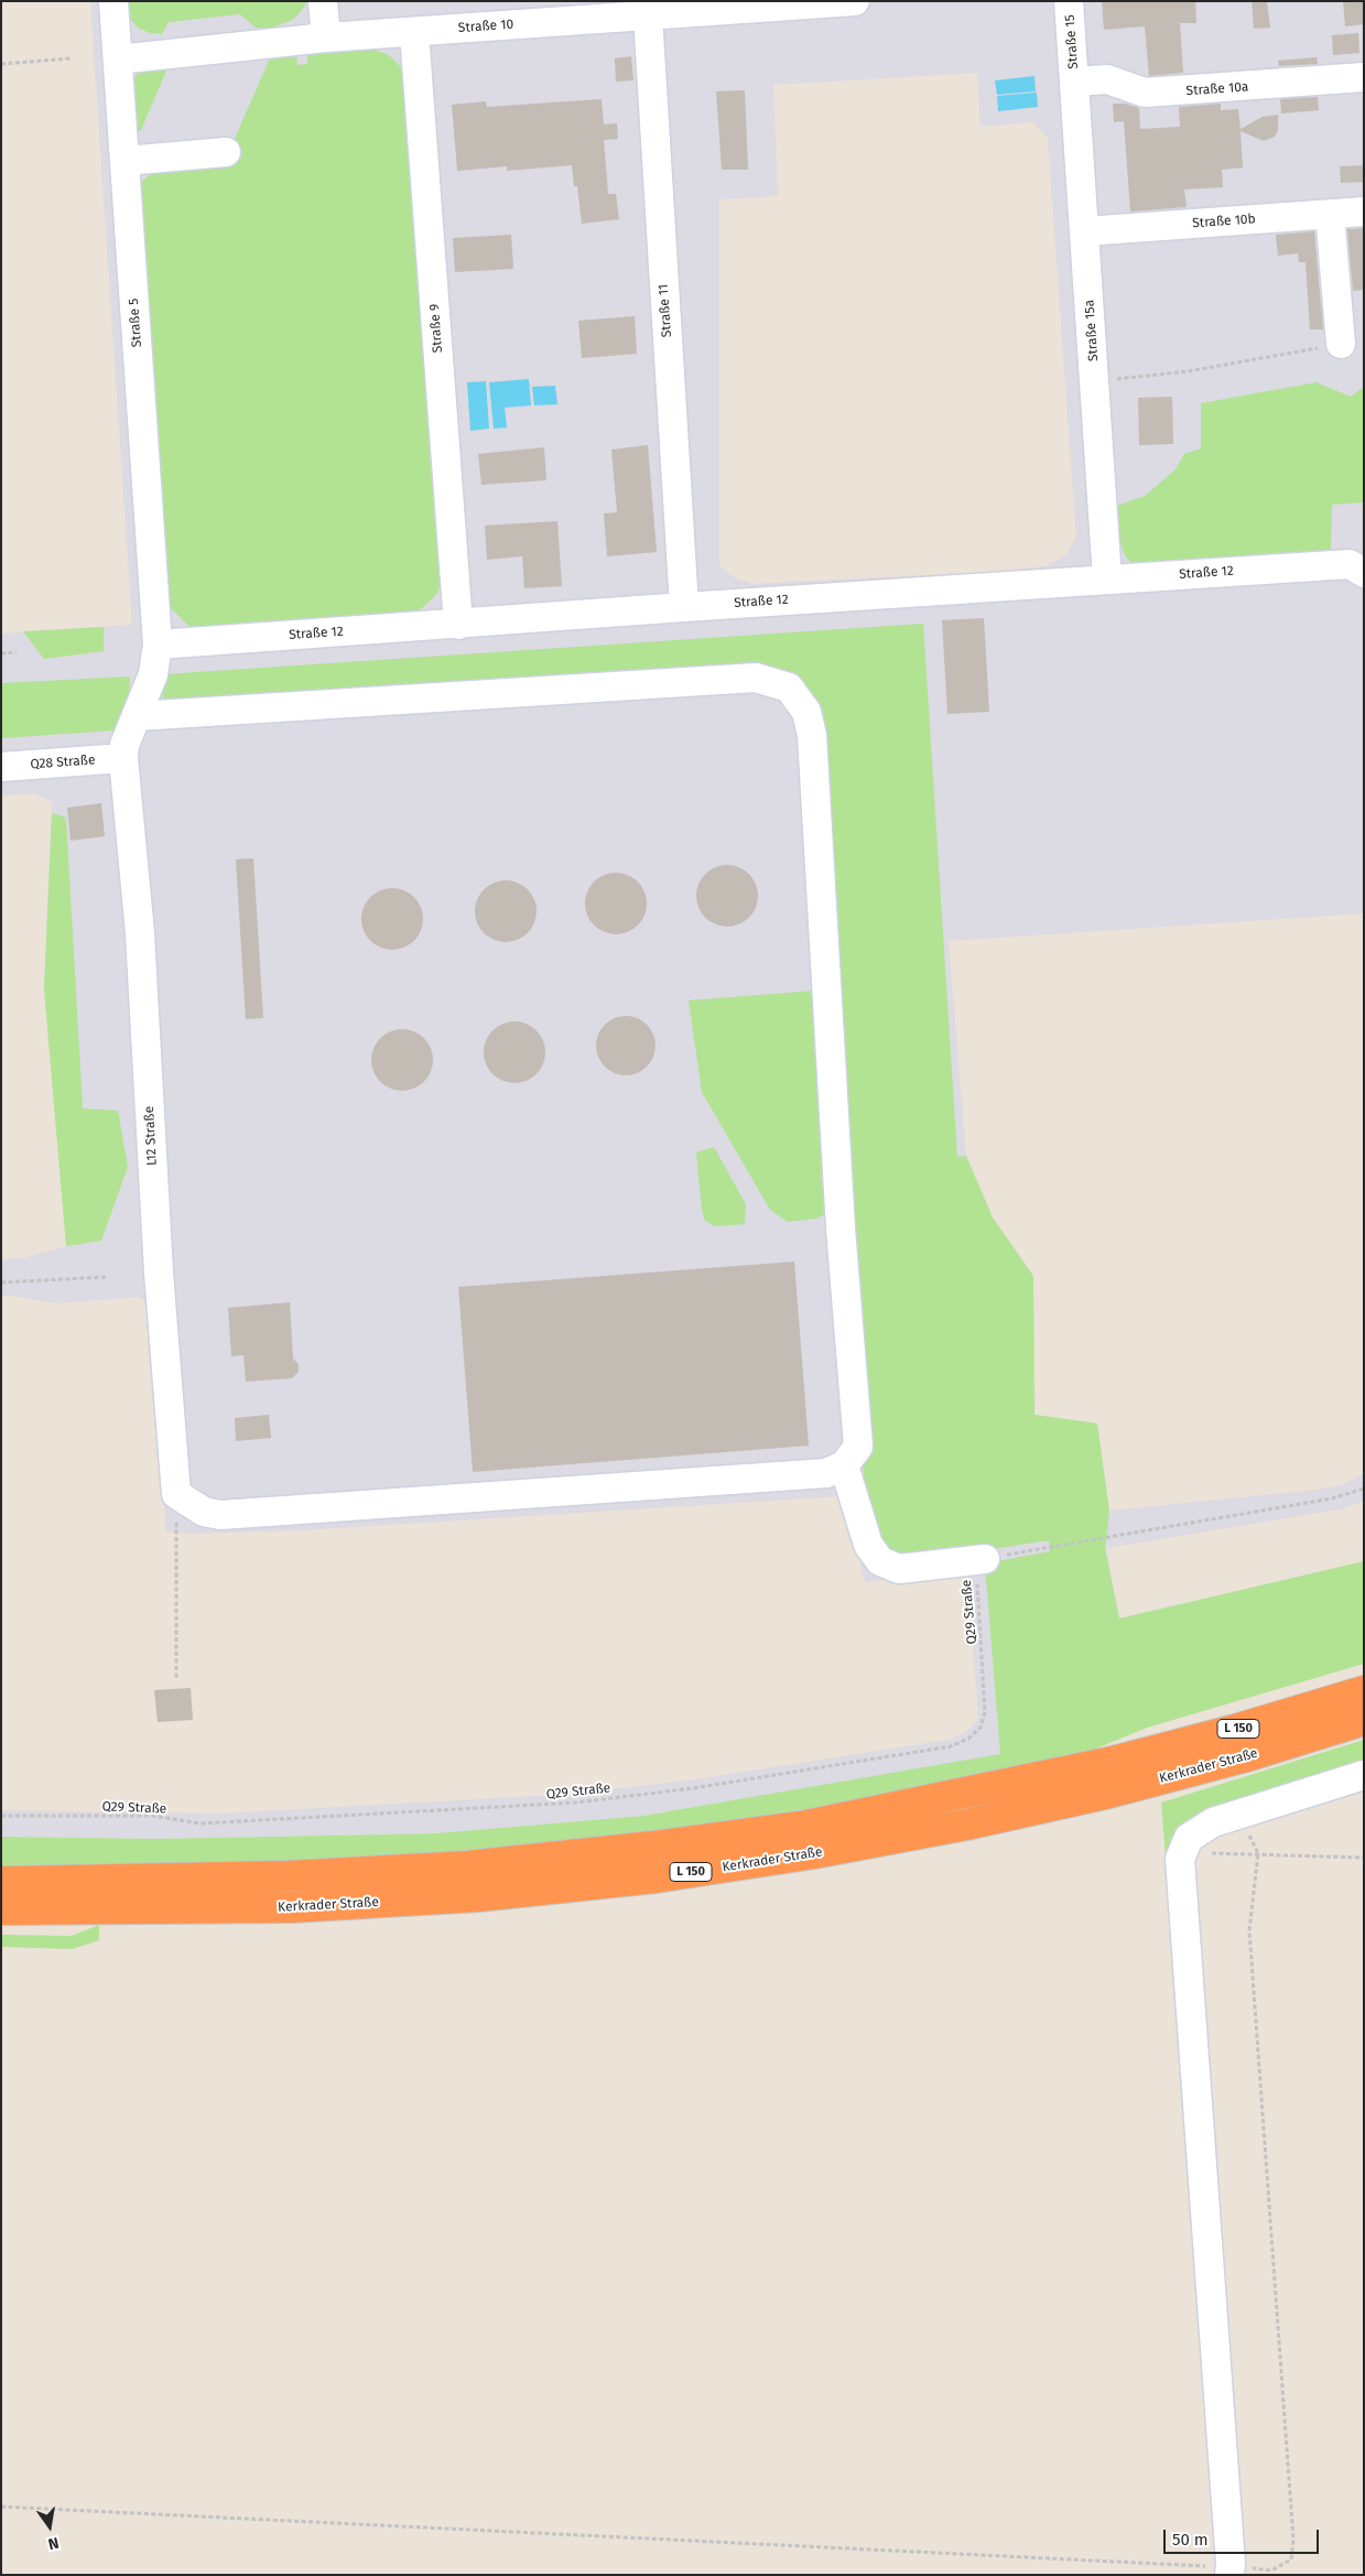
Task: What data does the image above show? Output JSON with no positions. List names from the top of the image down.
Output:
{
  "streets": {
    "highway": ["L 150", "Kerkrader Straße"],
    "street": [
      "Straße 10",
      "Straße 15",
      "Straße 10a",
      "Straße 10b",
      "Straße 11",
      "Straße 5",
      "Straße 9",
      "Straße 15a",
      "Straße 12",
      "Q28 Straße",
      "L12 Straße"
    ],
    "path": ["Q29 Straße"]
  },
  "crossings": [
    ["Straße 10", "Straße 11"],
    ["Straße 10", "Straße 5"],
    ["Straße 10", "Straße 9"],
    ["Straße 15", "Straße 10a"],
    ["Straße 15", "Straße 15a"],
    ["Straße 10a", "Straße 15a"],
    ["Straße 10b", "Straße 15a"],
    ["Straße 11", "Straße 12"],
    ["Straße 5", "Straße 12"],
    ["Straße 5", "L12 Straße"],
    ["Straße 9", "Straße 12"],
    ["Straße 15a", "Straße 12"],
    ["Q28 Straße", "L12 Straße"]
  ],
  "scale_bar": "50 m",
  "north": "bottom"
}
